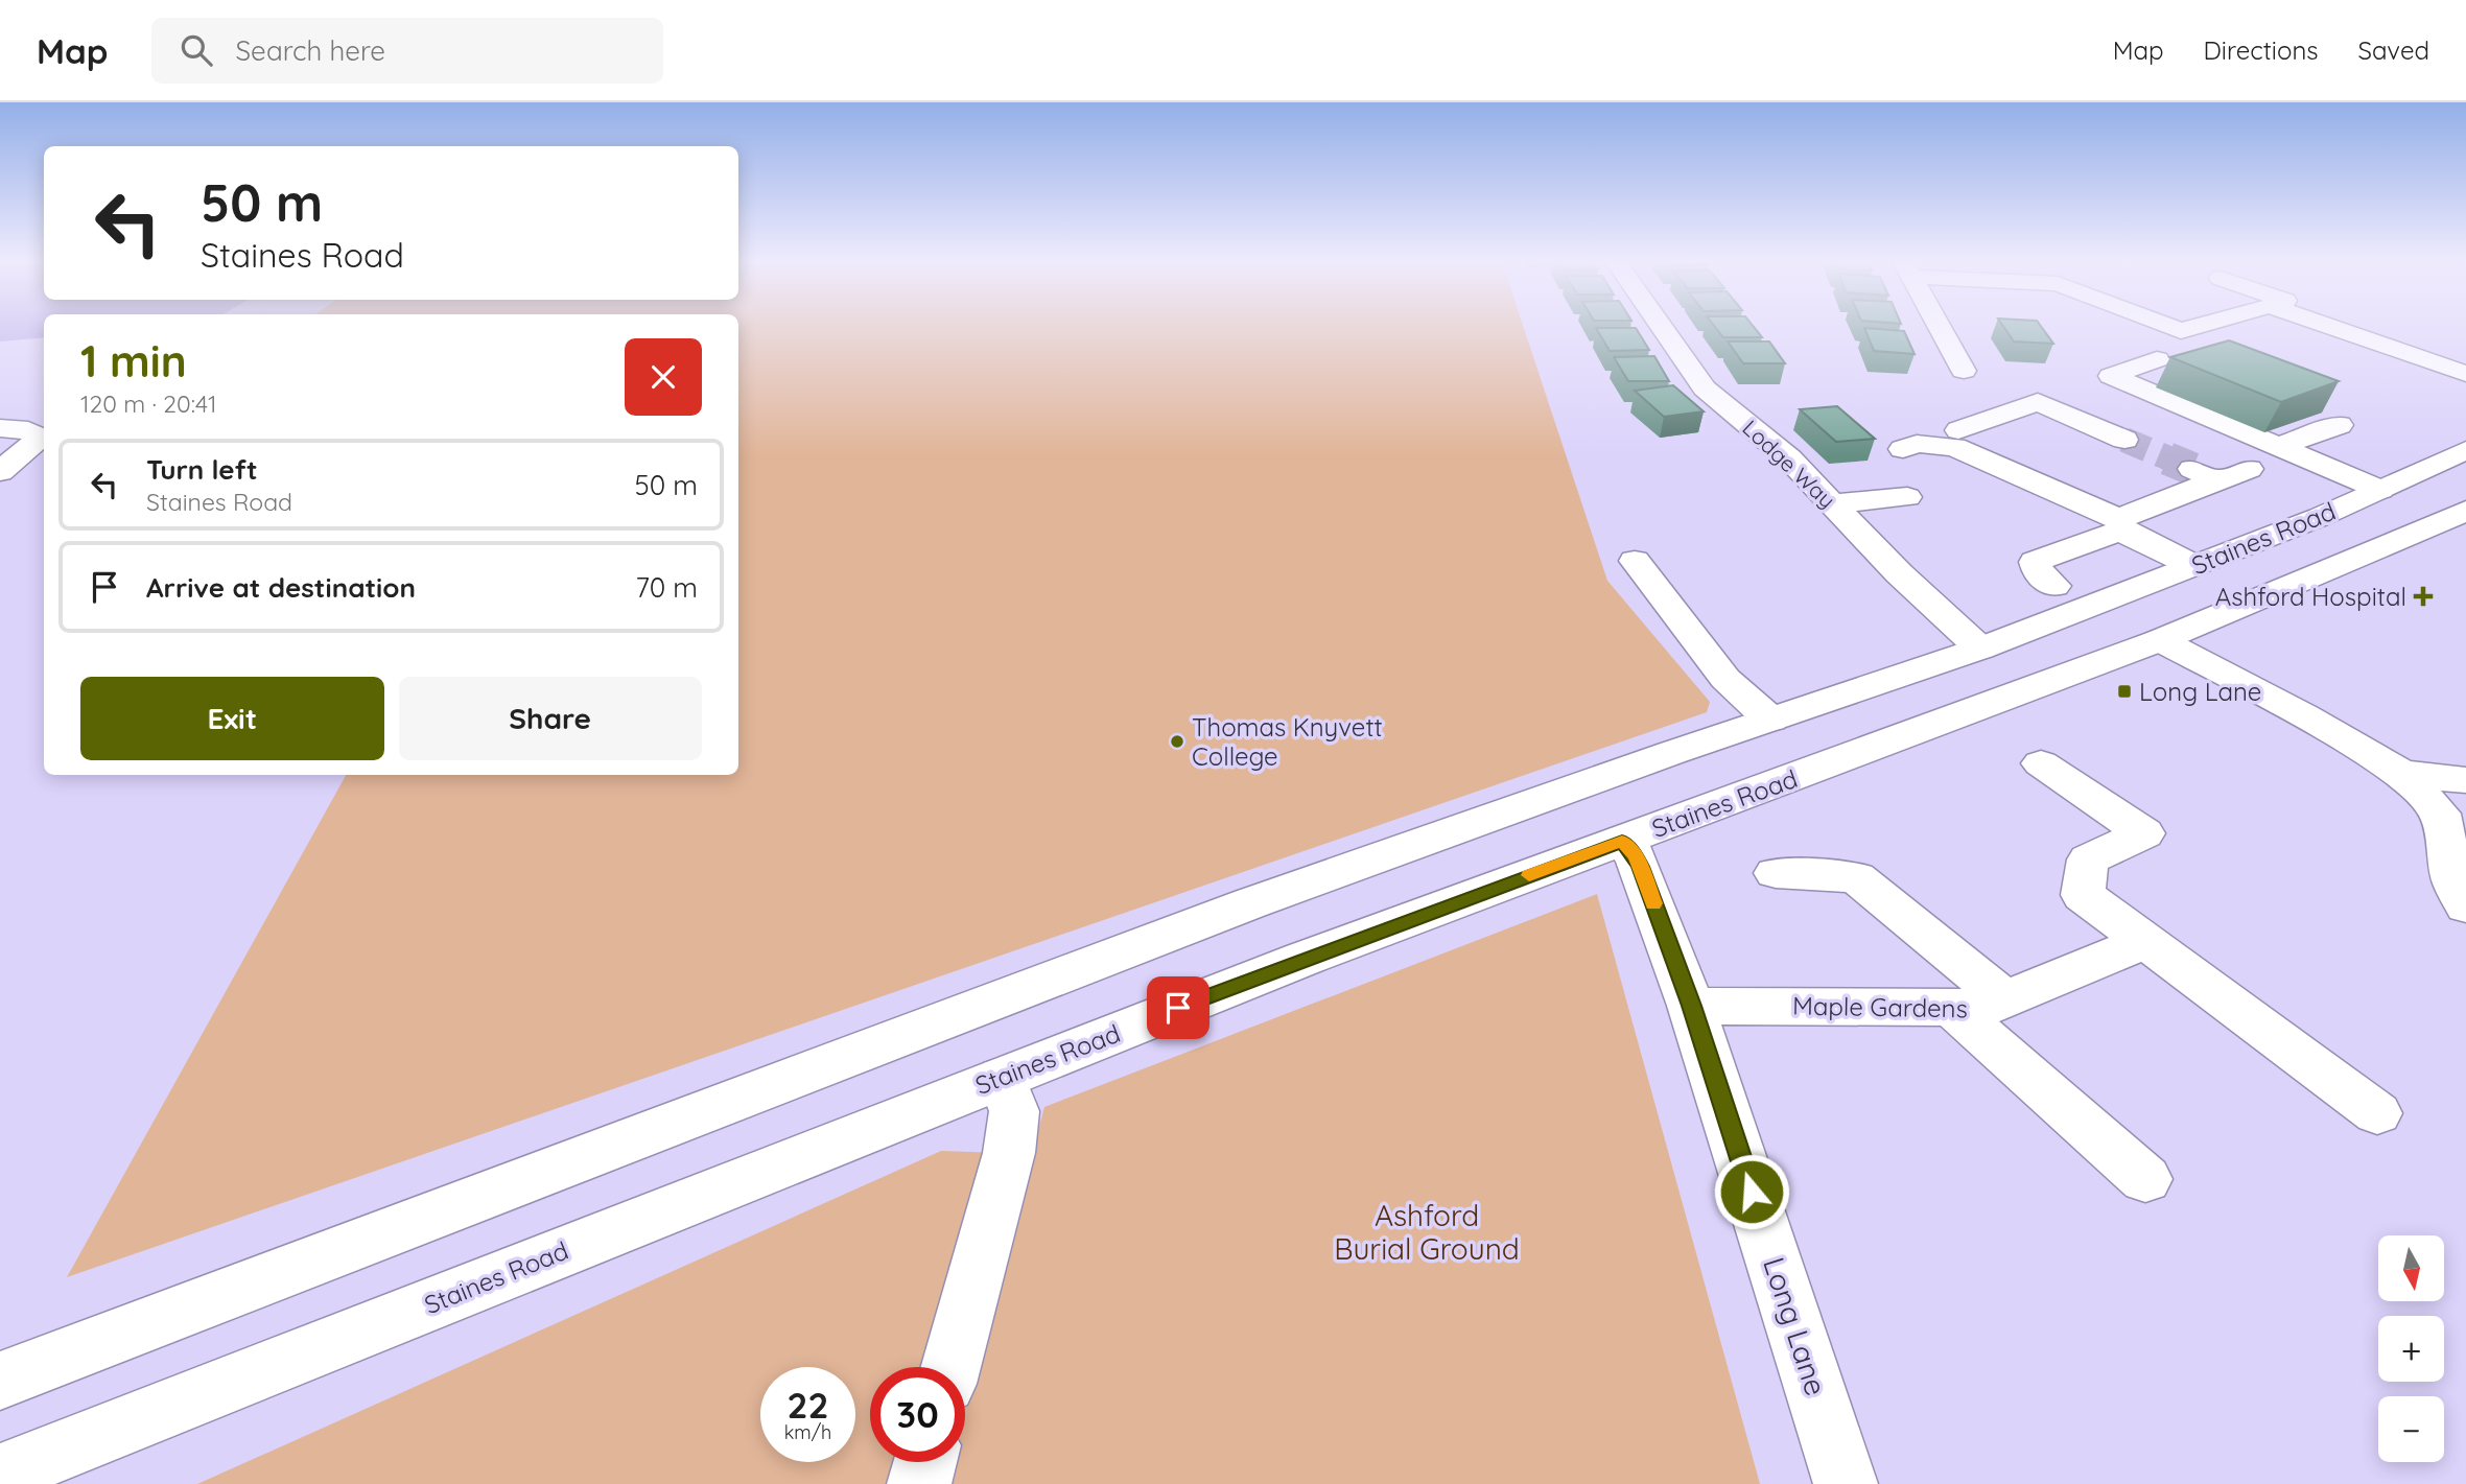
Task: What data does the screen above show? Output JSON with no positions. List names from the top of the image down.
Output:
{
  "streets": {
    "main road": [
      "Lodge Way",
      "Staines Road",
      "Maple Gardens",
      "Long Lane"
    ]
  },
  "crossings": [
    ["Lodge Way", "Staines Road"],
    ["Staines Road", "Long Lane"],
    ["Maple Gardens", "Long Lane"]
  ],
  "parks": ["Ashford Burial Ground"],
  "places": {
    "health": ["Ashford Hospital"],
    "transit": ["Long Lane"],
    "other": ["Thomas Knyvett College"]
  },
  "north": "bottom",
  "page": {
    "header": "Map",
    "search": "Search here",
    "nav": ["Map", "Directions", "Saved"],
    "turn": ["50 m", "Staines Road"],
    "heading": ["1 min", "120 m · 20:41"],
    "list": [
      {
        "name": "Turn left",
        "note": "Staines Road",
        "value": "50 m"
      },
      {
        "name": "Arrive at destination",
        "value": "70 m"
      }
    ],
    "buttons": ["Exit", "Share"],
    "map_buttons": ["+", "−"],
    "speed": "22 km/h",
    "limit": "30"
  }
}
